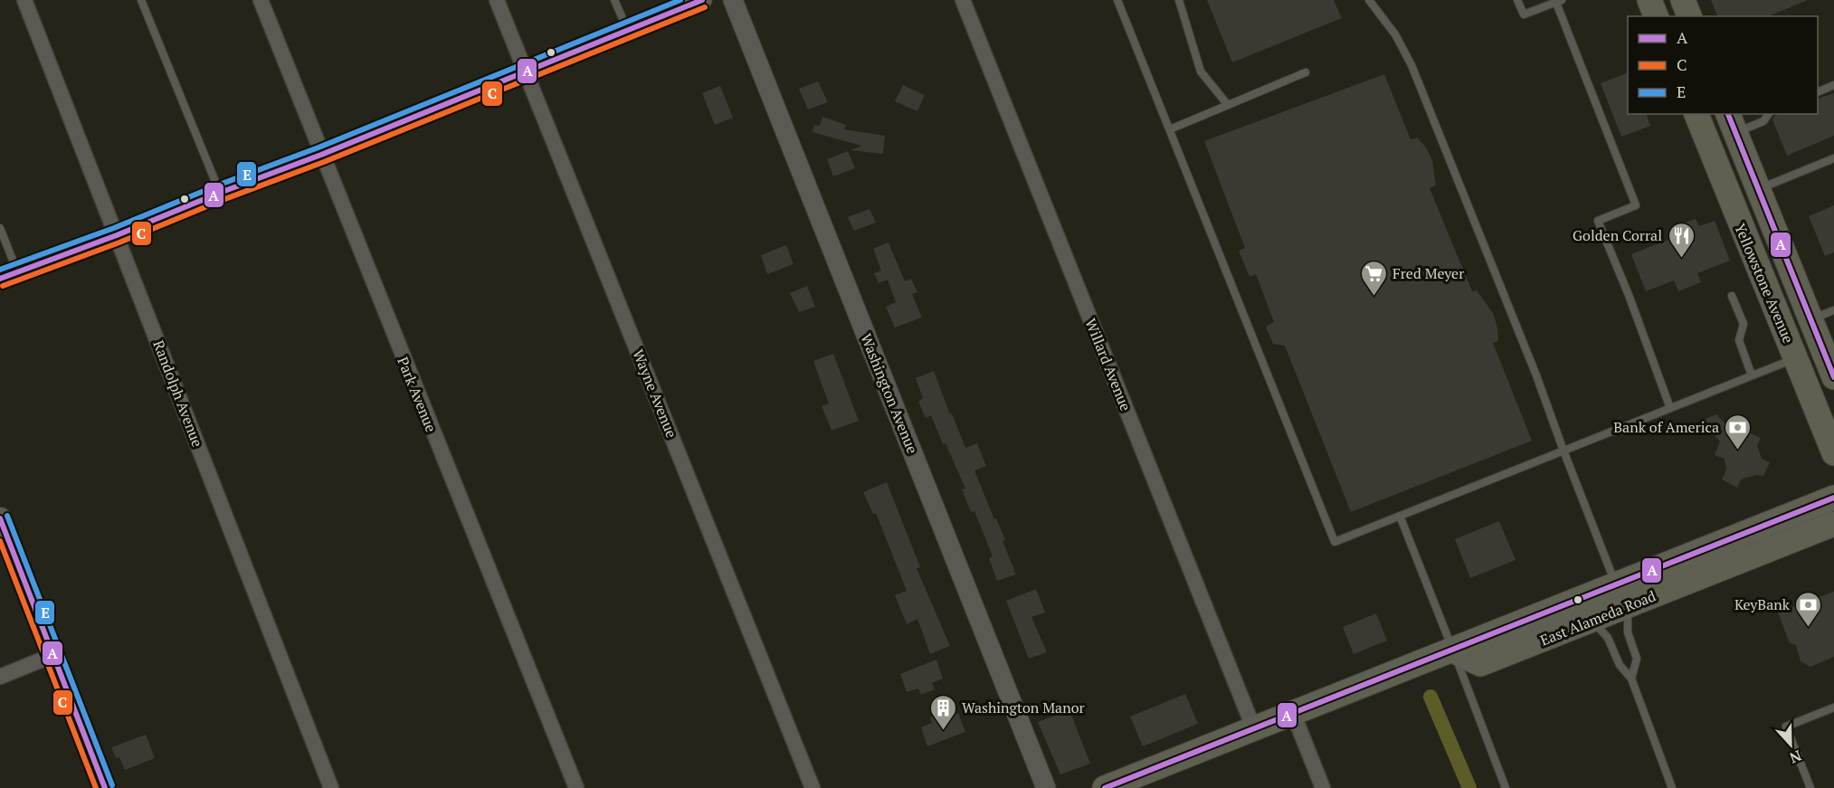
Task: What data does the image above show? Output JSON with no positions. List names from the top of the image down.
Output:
{
  "streets": {
    "main road": ["Yellowstone Avenue", "East Alameda Road"],
    "street": [
      "Willard Avenue",
      "Randolph Avenue",
      "Wayne Avenue",
      "Washington Avenue",
      "Park Avenue"
    ]
  },
  "crossings": [
    ["Willard Avenue", "East Alameda Road"]
  ],
  "places": {
    "restaurant": ["Golden Corral"],
    "supermarket": ["Fred Meyer"],
    "bank": ["Bank of America", "KeyBank"],
    "building": ["Washington Manor"]
  },
  "lines": ["transit line A", "transit line E", "transit line C"],
  "legend": ["A", "C", "E"],
  "north": "bottom"
}
